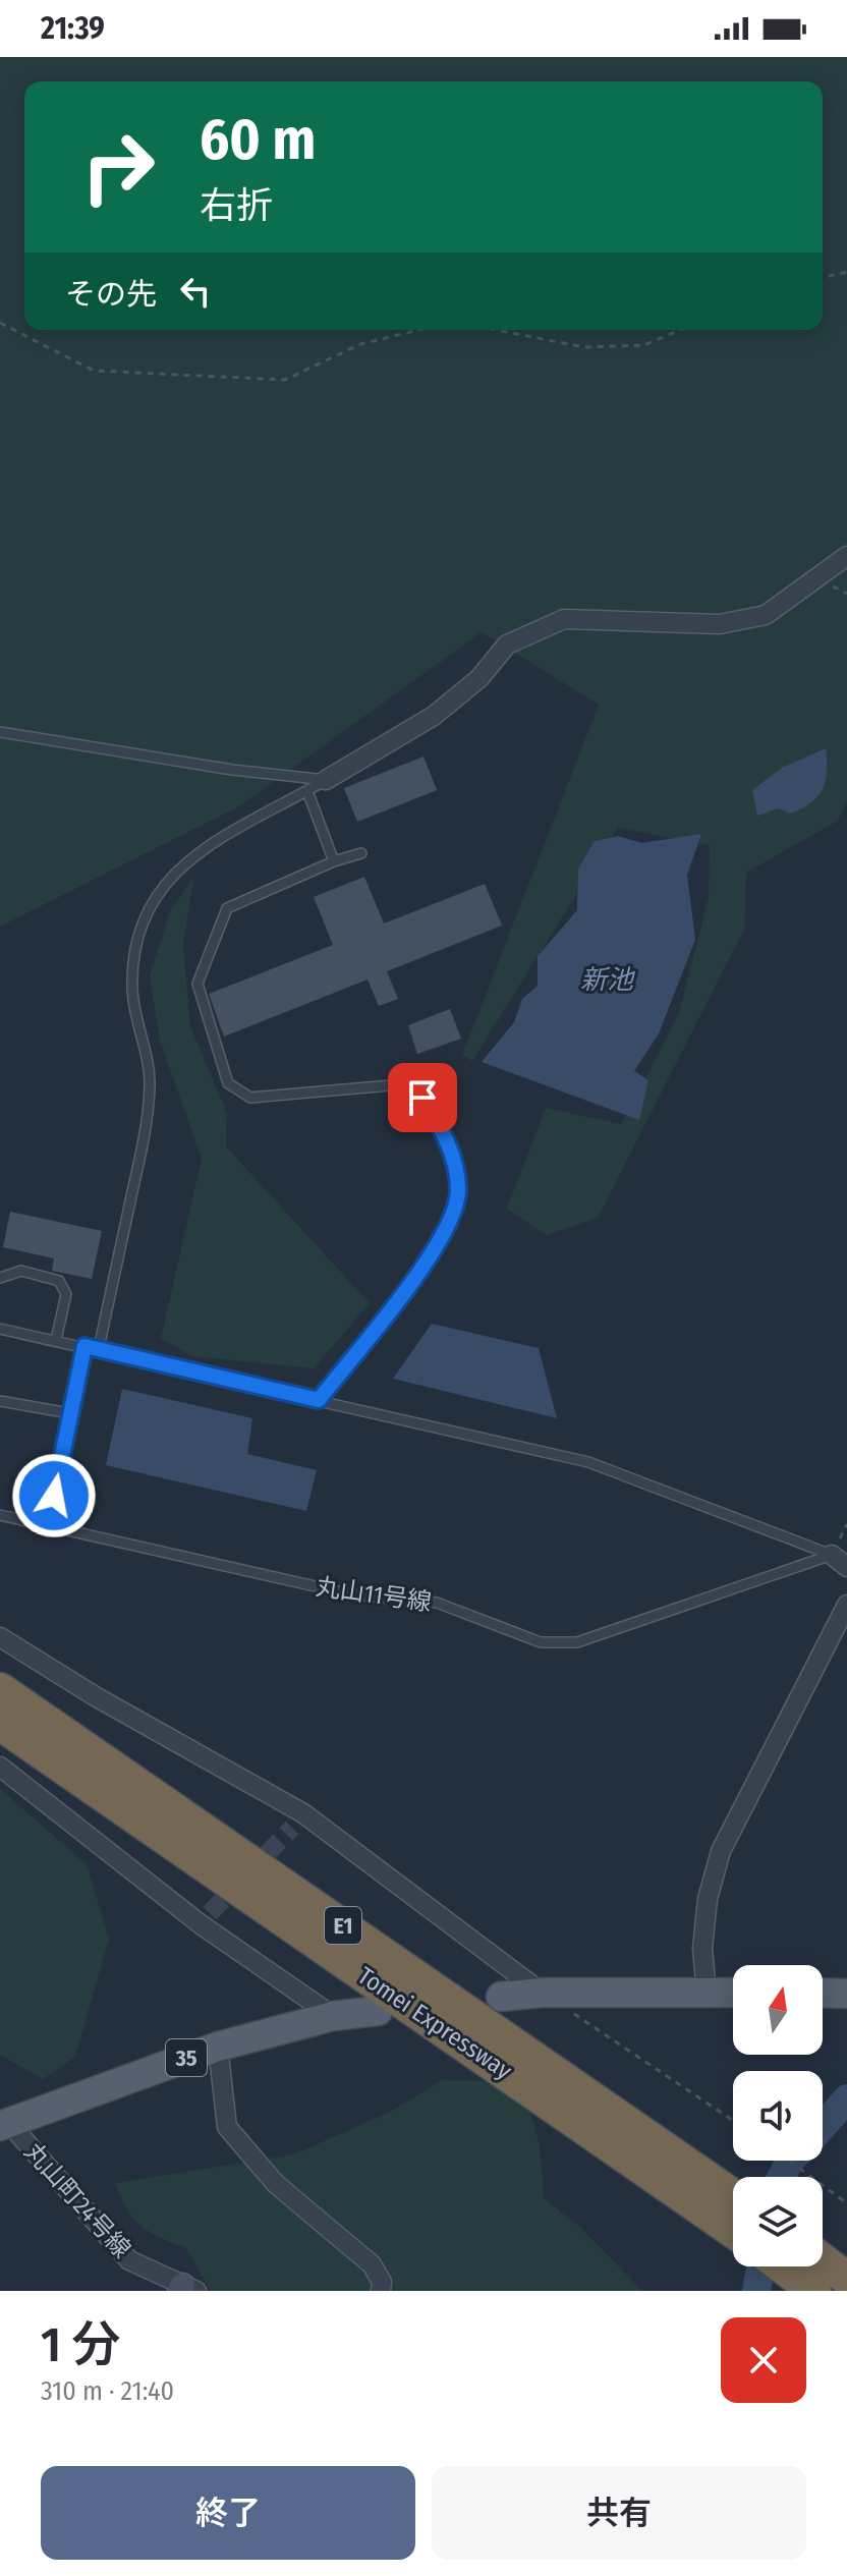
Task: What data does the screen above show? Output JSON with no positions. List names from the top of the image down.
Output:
{
  "streets": {
    "highway": ["E1", "Tomei Expressway"],
    "main road": ["35"],
    "street": ["丸山町24号線"],
    "lane": ["丸山11号線"]
  },
  "crossings": [
    ["35", "丸山町24号線"]
  ],
  "water": ["新池"],
  "north": "top",
  "page": {
    "status": "21:39",
    "turn": ["60 m", "右折"],
    "then": "その先",
    "heading": ["1 分", "310 m · 21:40"],
    "buttons": ["終了", "共有"]
  }
}
